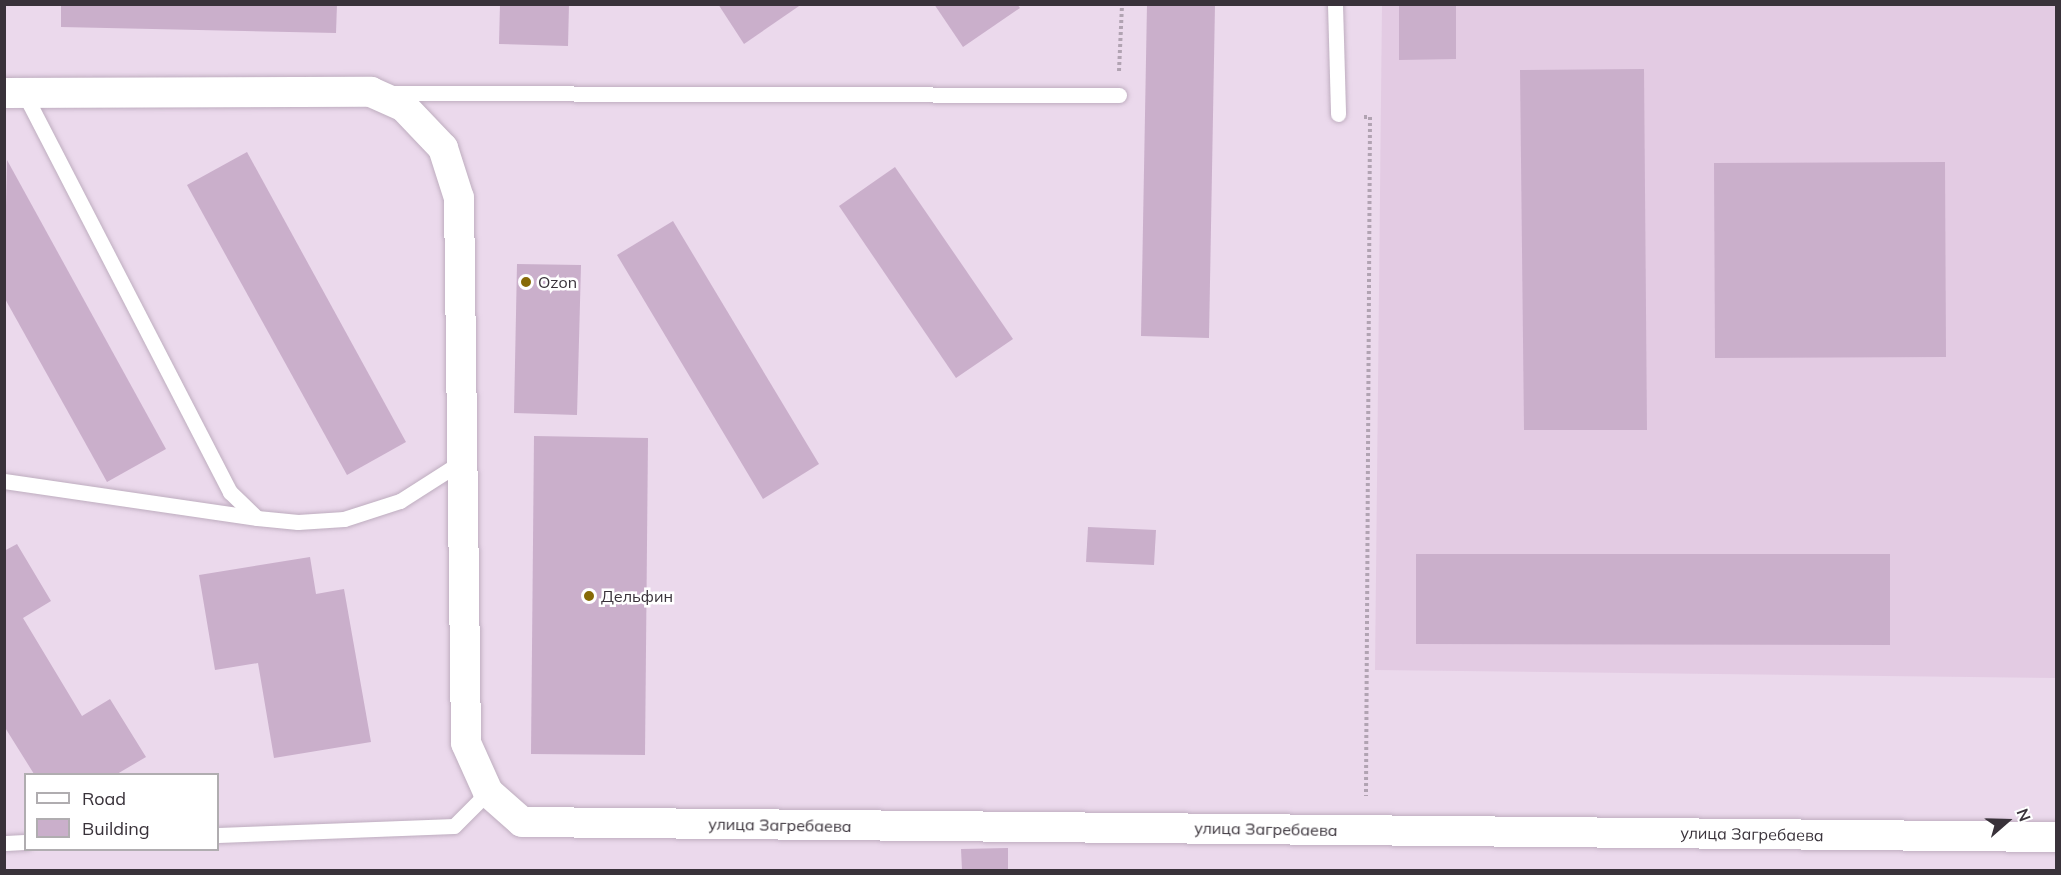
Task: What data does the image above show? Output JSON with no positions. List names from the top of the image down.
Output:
{
  "streets": {
    "street": ["улица Загребаева"]
  },
  "places": ["Ozon", "Дельфин"],
  "legend": ["Road", "Building"],
  "north": "right"
}
